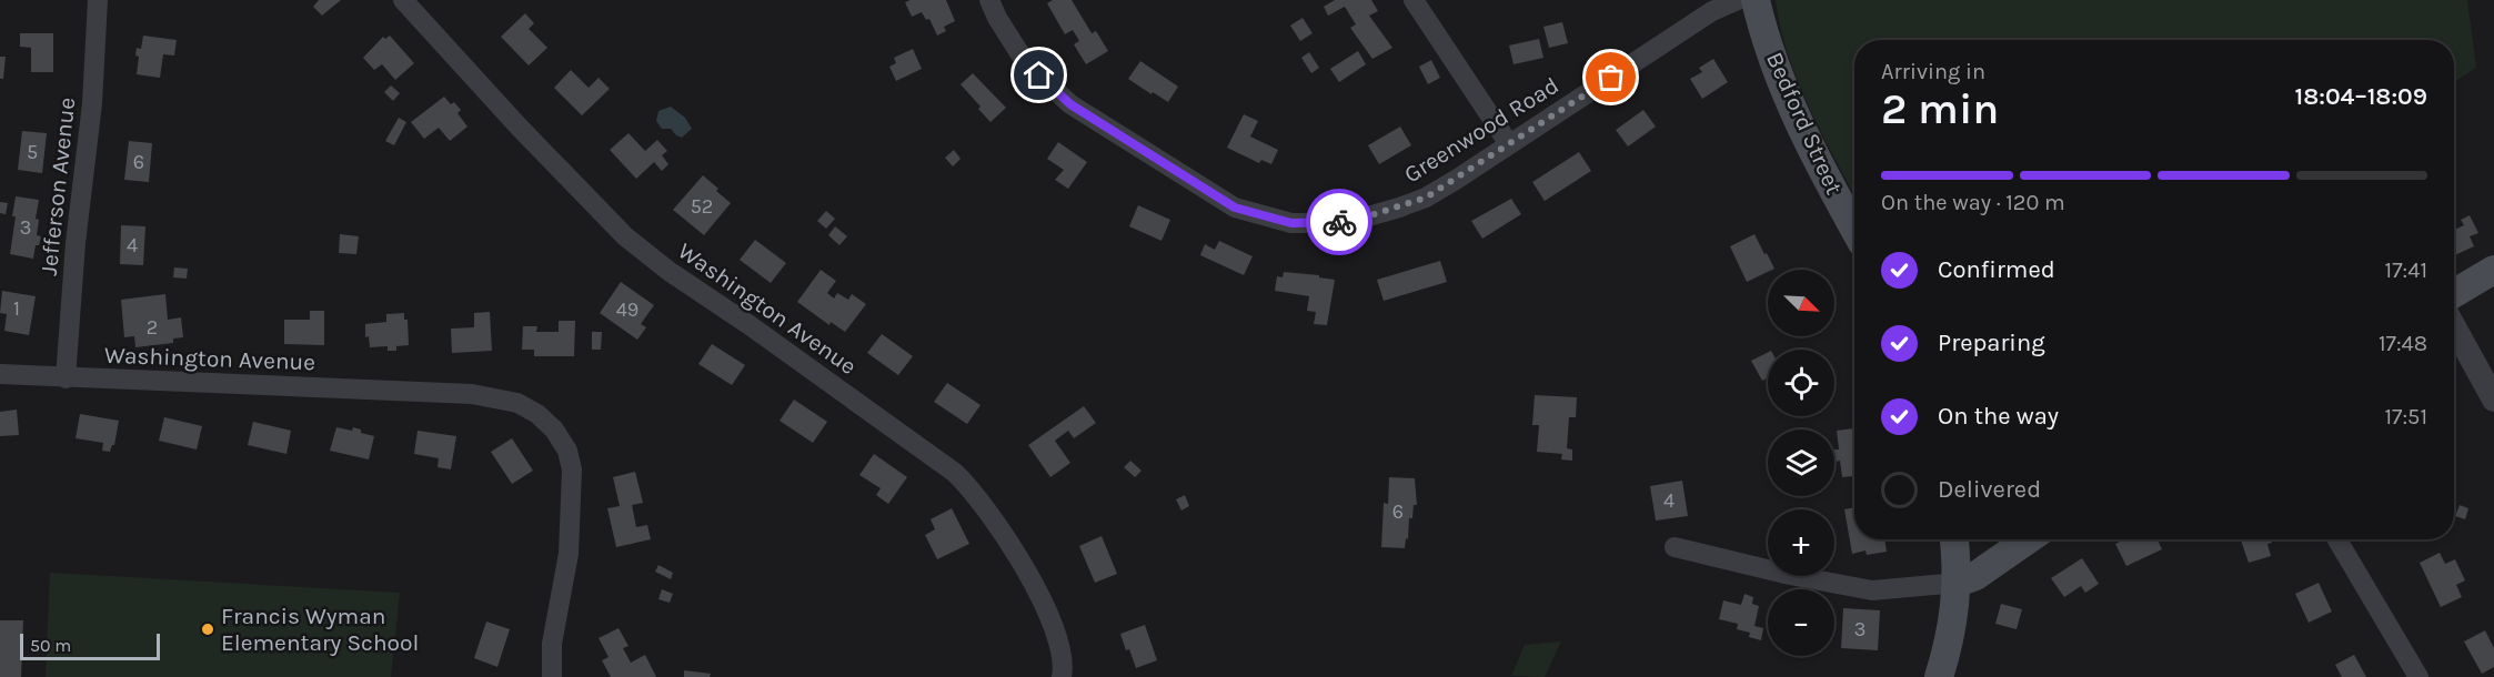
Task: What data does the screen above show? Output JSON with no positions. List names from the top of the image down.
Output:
{
  "streets": {
    "main road": ["Bedford Street"],
    "street": ["Greenwood Road", "Jefferson Avenue", "Washington Avenue"]
  },
  "crossings": [
    ["Jefferson Avenue", "Washington Avenue"]
  ],
  "places": ["Francis Wyman Elementary School"],
  "house_numbers": [
    "5",
    "6",
    "52",
    "3",
    "4",
    "1",
    "49",
    "2",
    "4",
    "6",
    "3"
  ],
  "scale_bar": "50 m",
  "north": "bottom right",
  "page": {
    "heading": ["2 min", "Arriving in", "18:04–18:09"],
    "bar": "On the way · 120 m",
    "list": [
      ["Confirmed", "17:41"],
      ["Preparing", "17:48"],
      ["On the way", "17:51"],
      "Delivered"
    ],
    "map_buttons": ["+", "−"],
    "scale": "50 m"
  }
}
